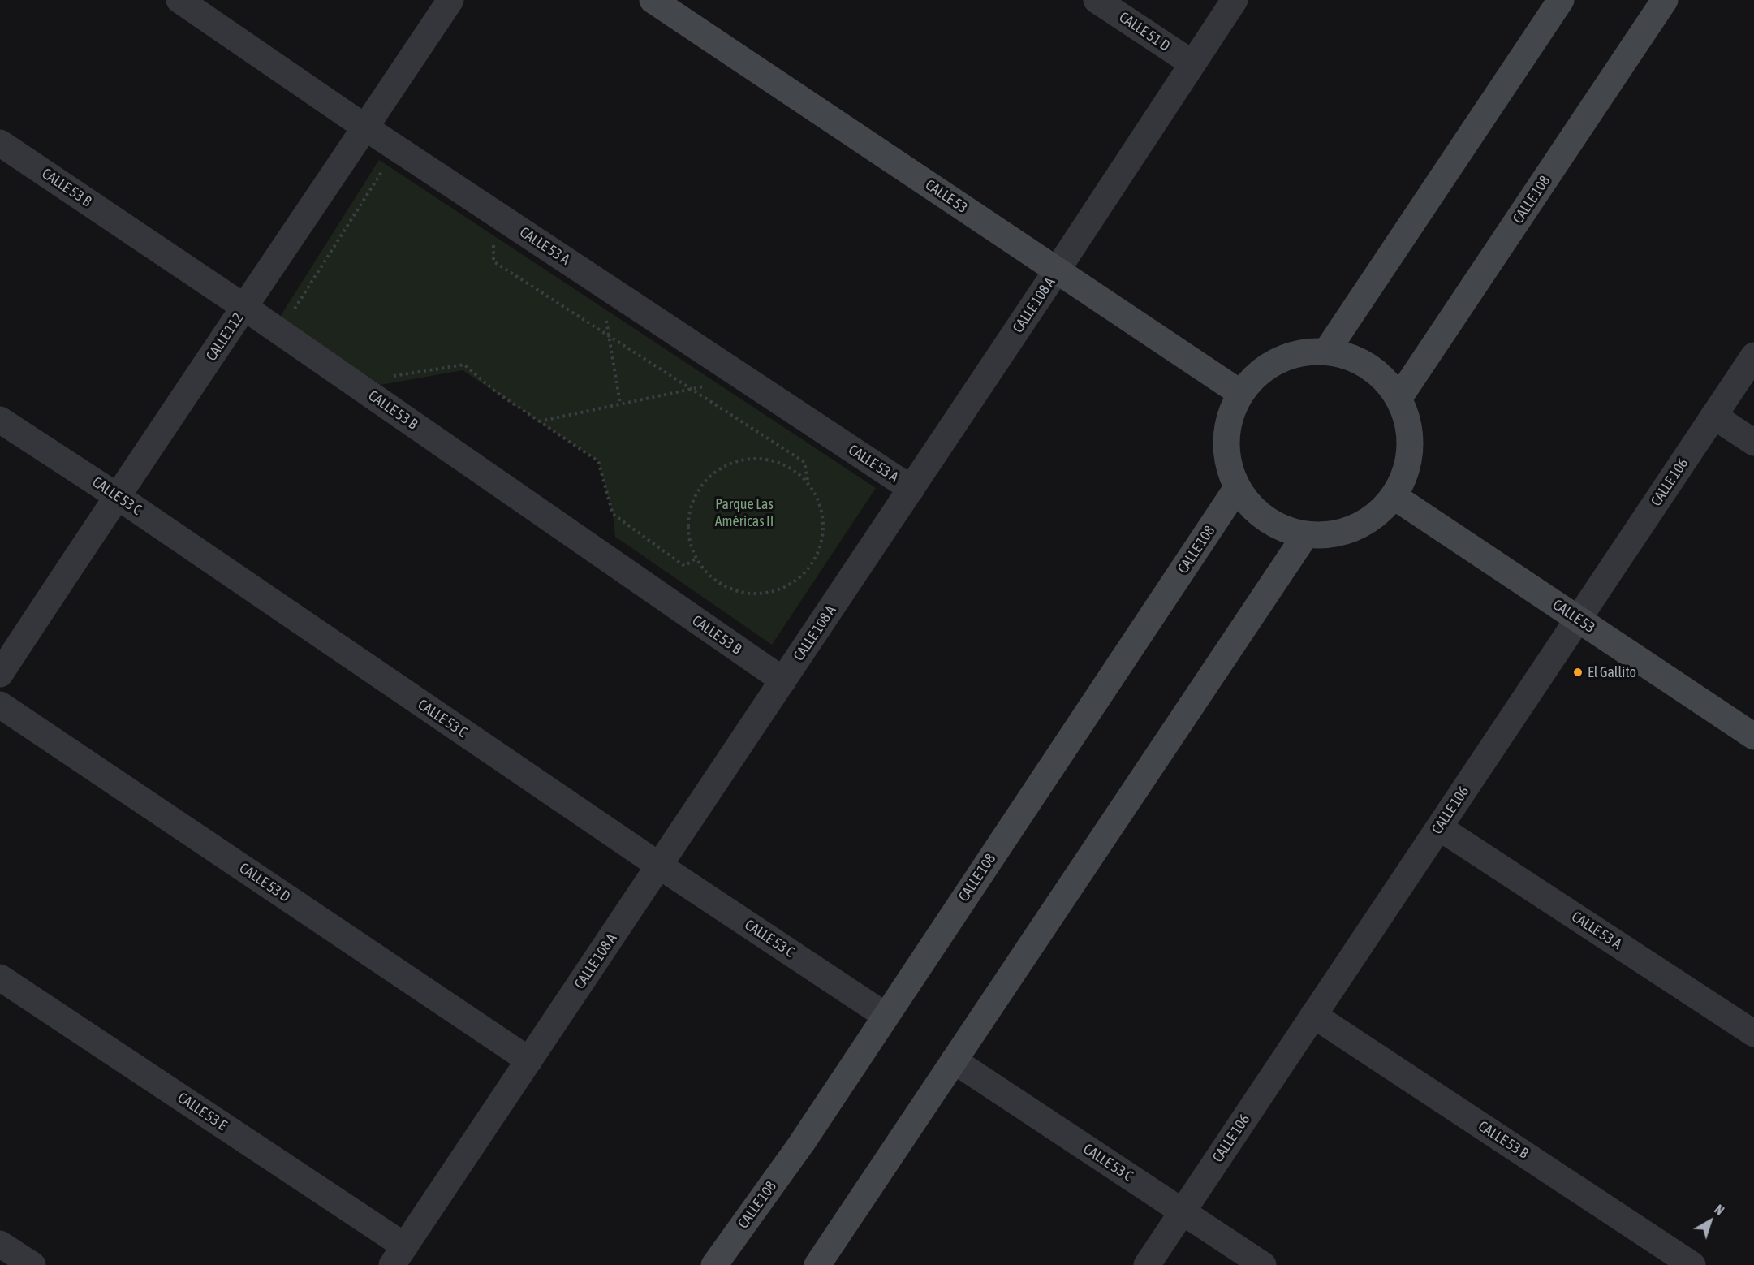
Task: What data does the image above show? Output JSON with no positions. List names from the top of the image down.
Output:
{
  "streets": {
    "main road": ["CALLE 53", "CALLE 108"],
    "street": [
      "CALLE 51 D",
      "CALLE 53 B",
      "CALLE 53 A",
      "CALLE 108 A",
      "CALLE 112",
      "CALLE 106",
      "CALLE 53 C",
      "CALLE 53 D",
      "CALLE 53 E"
    ]
  },
  "crossings": [
    ["CALLE 51 D", "CALLE 108 A"],
    ["CALLE 53 B", "CALLE 108 A"],
    ["CALLE 53 B", "CALLE 112"],
    ["CALLE 53 B", "CALLE 106"],
    ["CALLE 53", "CALLE 108 A"],
    ["CALLE 53", "CALLE 106"],
    ["CALLE 108", "CALLE 53 C"],
    ["CALLE 53 A", "CALLE 108 A"],
    ["CALLE 53 A", "CALLE 112"],
    ["CALLE 53 A", "CALLE 106"],
    ["CALLE 108 A", "CALLE 53 C"],
    ["CALLE 108 A", "CALLE 53 D"],
    ["CALLE 108 A", "CALLE 53 E"],
    ["CALLE 112", "CALLE 53 C"],
    ["CALLE 106", "CALLE 53 C"]
  ],
  "parks": ["Parque Las Américas II"],
  "places": ["El Gallito"],
  "north": "top right"
}
